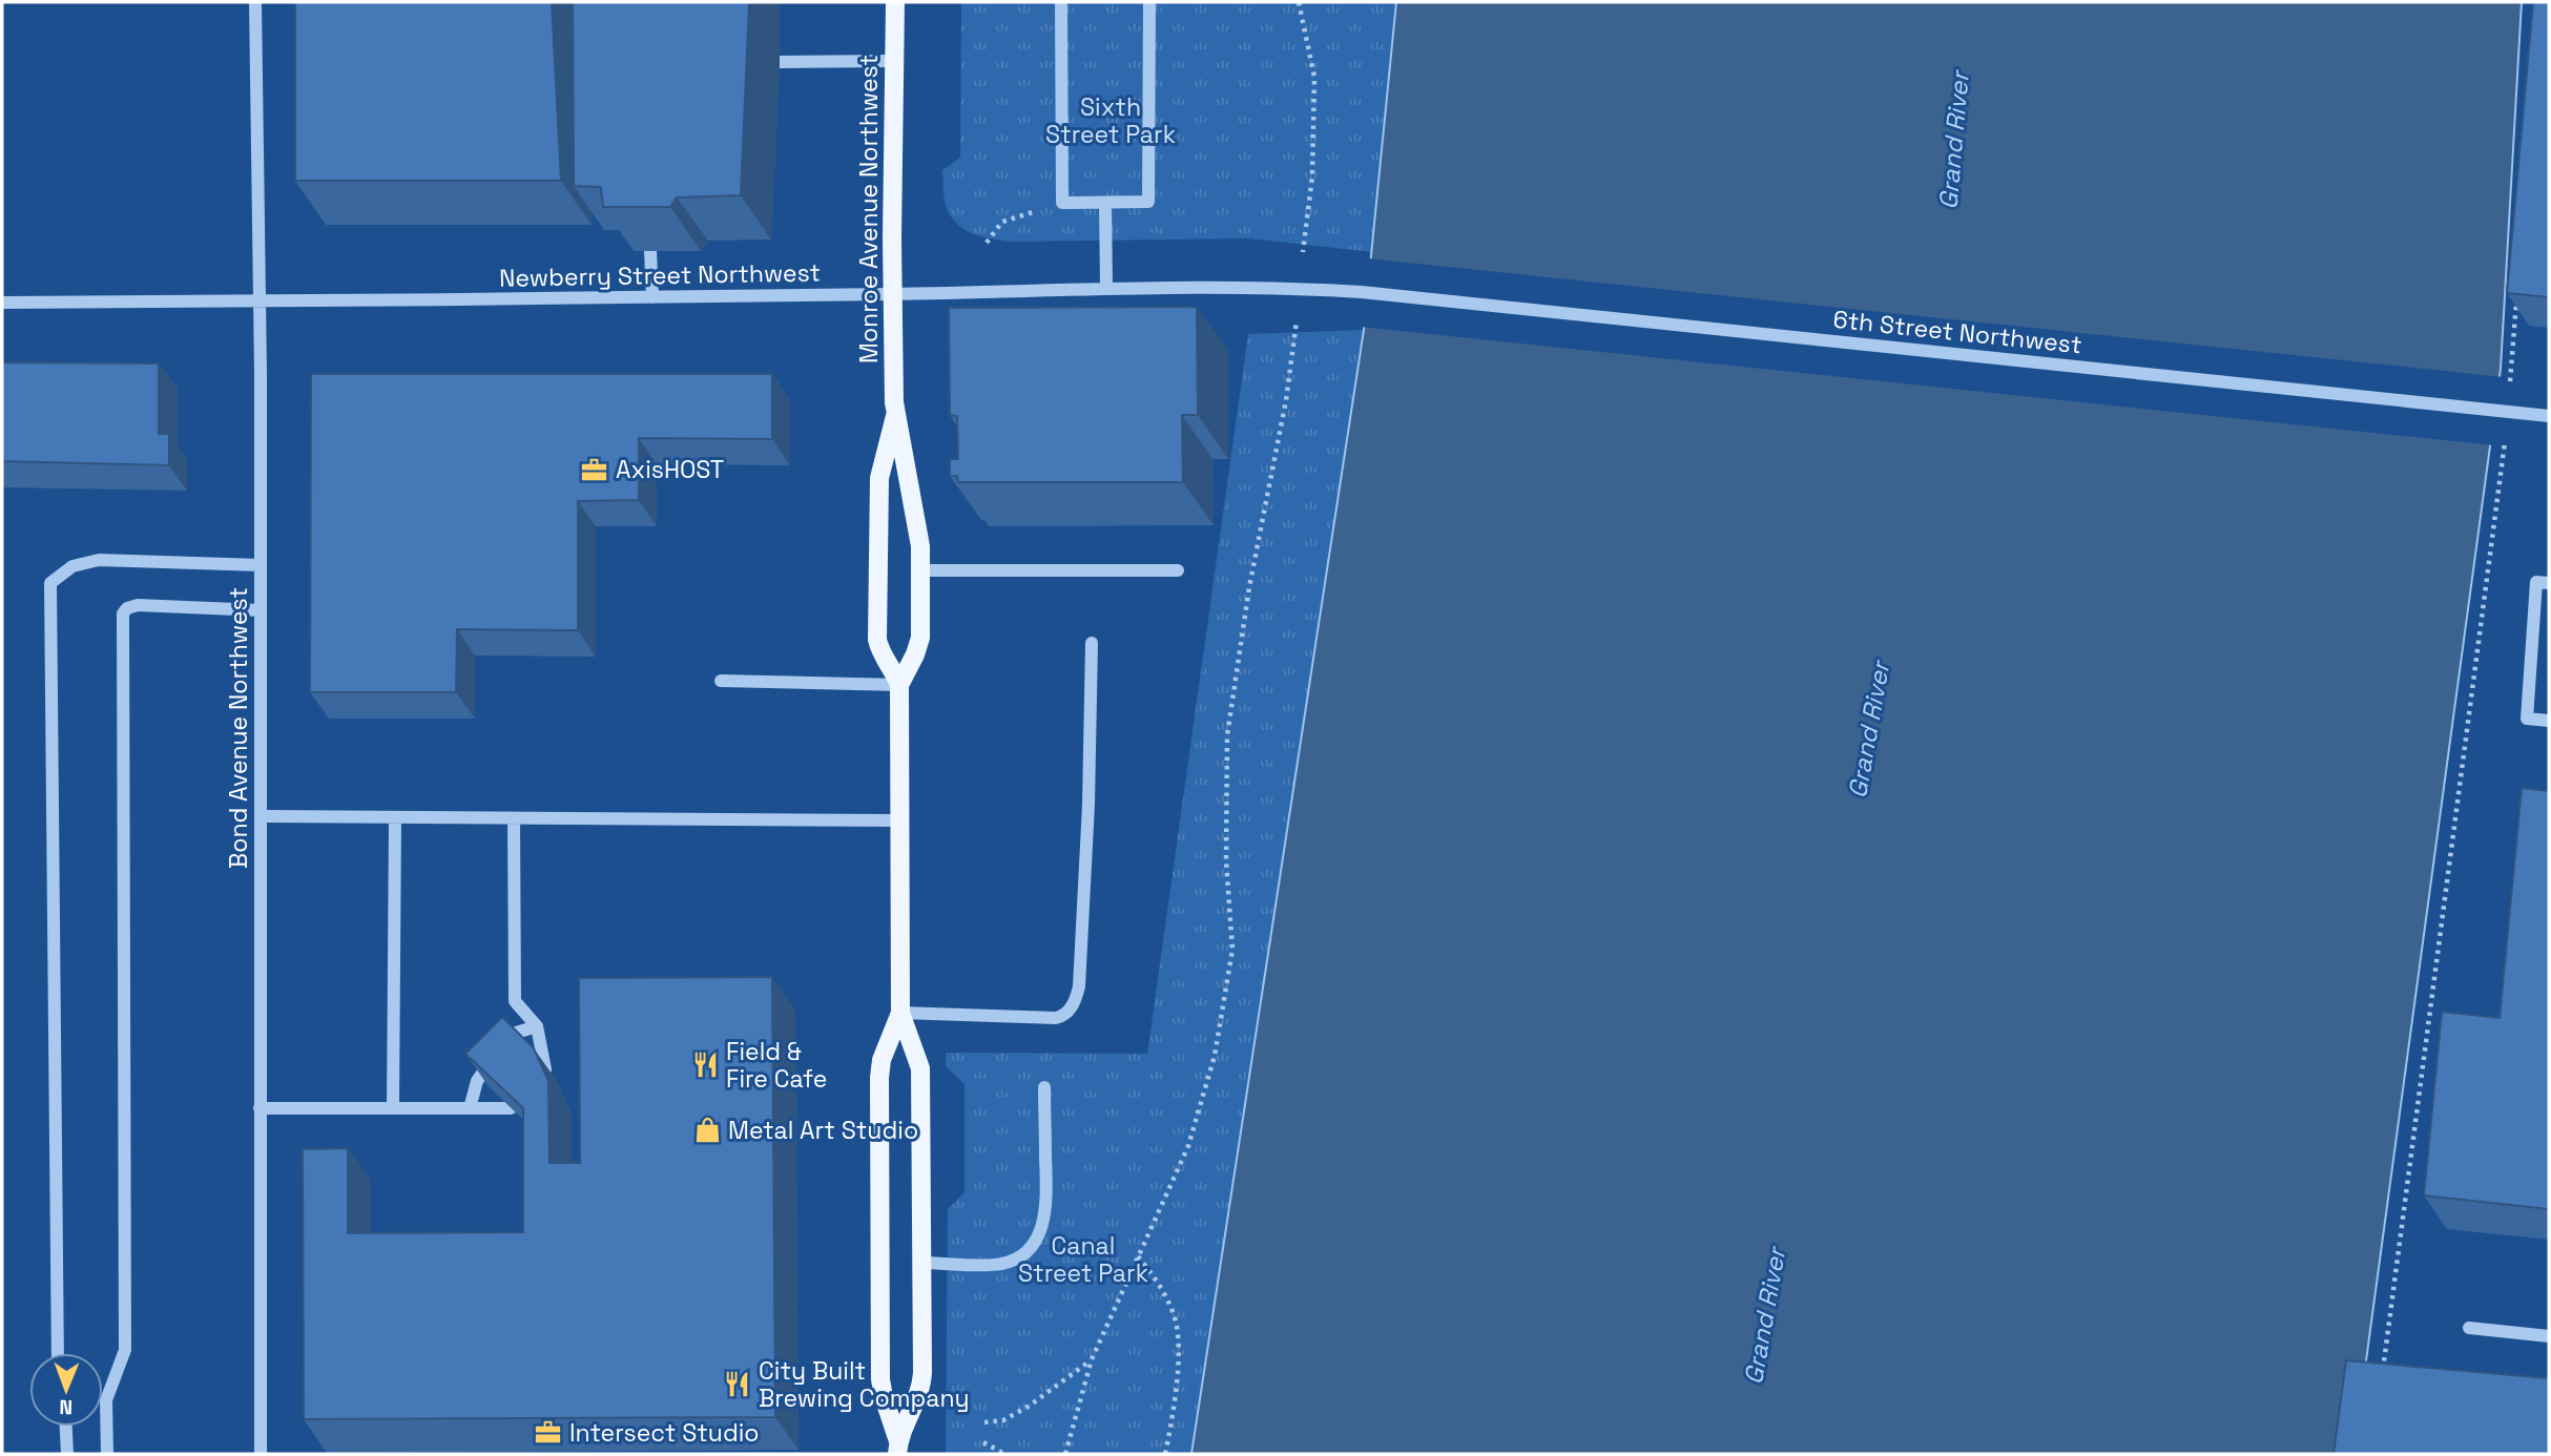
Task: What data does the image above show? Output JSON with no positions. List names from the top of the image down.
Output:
{
  "streets": {
    "main road": ["Monroe Avenue Northwest"],
    "street": ["Newberry Street Northwest", "6th Street Northwest", "Bond Avenue Northwest"]
  },
  "crossings": [
    ["Monroe Avenue Northwest", "Newberry Street Northwest"],
    ["Newberry Street Northwest", "6th Street Northwest"],
    ["Newberry Street Northwest", "Bond Avenue Northwest"]
  ],
  "water": ["Grand River"],
  "parks": ["Sixth Street Park", "Canal Street Park"],
  "places": {
    "office": ["AxisHOST", "Intersect Studio"],
    "restaurant": ["Field & Fire Cafe", "City Built Brewing Company"],
    "shop": ["Metal Art Studio"]
  },
  "north": "bottom"
}
